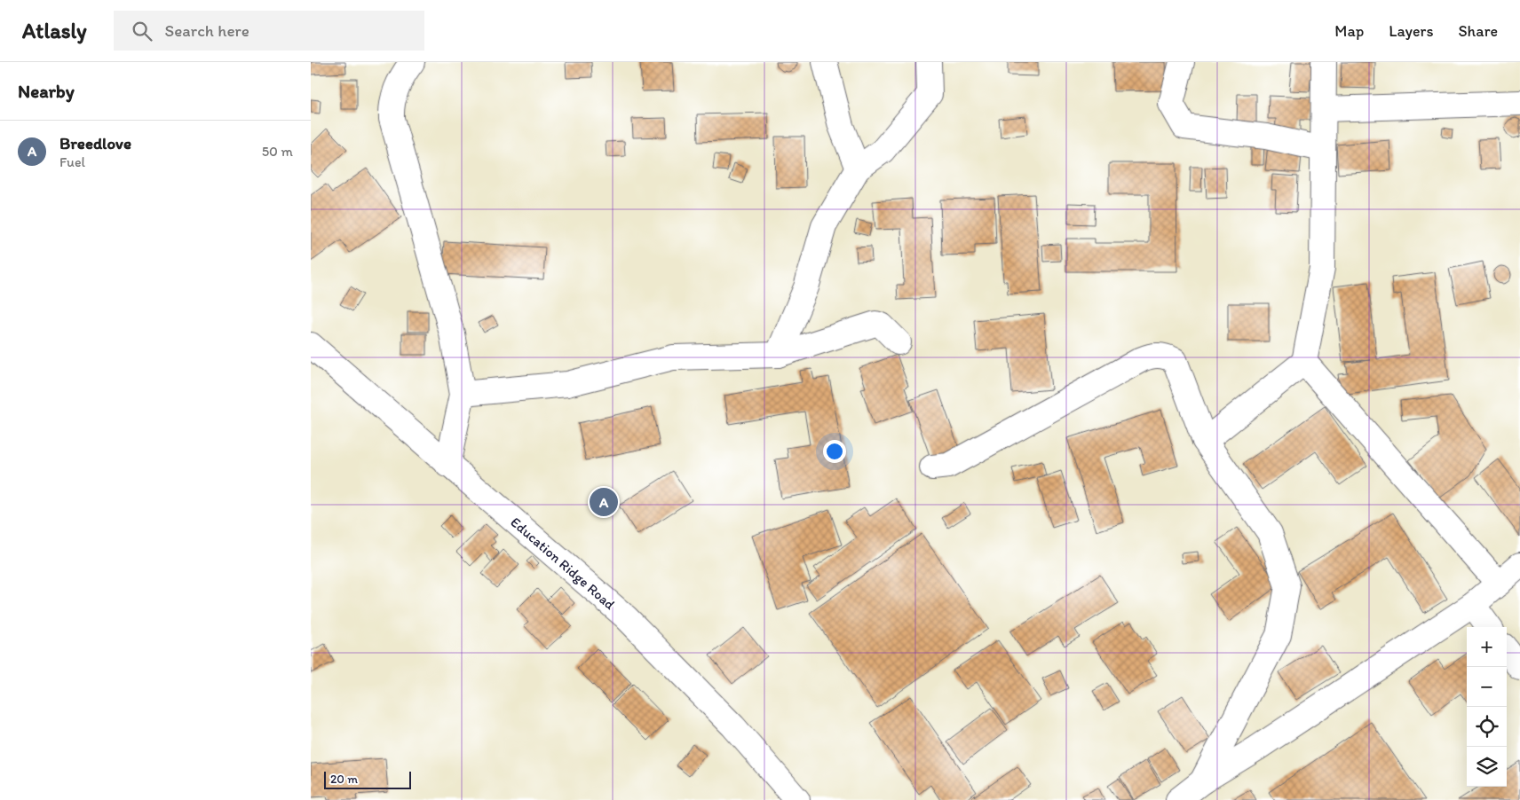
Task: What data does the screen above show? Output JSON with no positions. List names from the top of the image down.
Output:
{
  "streets": {
    "street": ["Education Ridge Road"]
  },
  "scale_bar": "20 m",
  "page": {
    "header": "Atlasly",
    "search": "Search here",
    "nav": ["Map", "Layers", "Share"],
    "heading": "Nearby",
    "list": [
      {
        "mark": "A",
        "name": "Breedlove",
        "note": "Fuel",
        "value": "50 m"
      }
    ],
    "pins": "A",
    "map_buttons": ["+", "−"],
    "scale": "20 m"
  }
}
